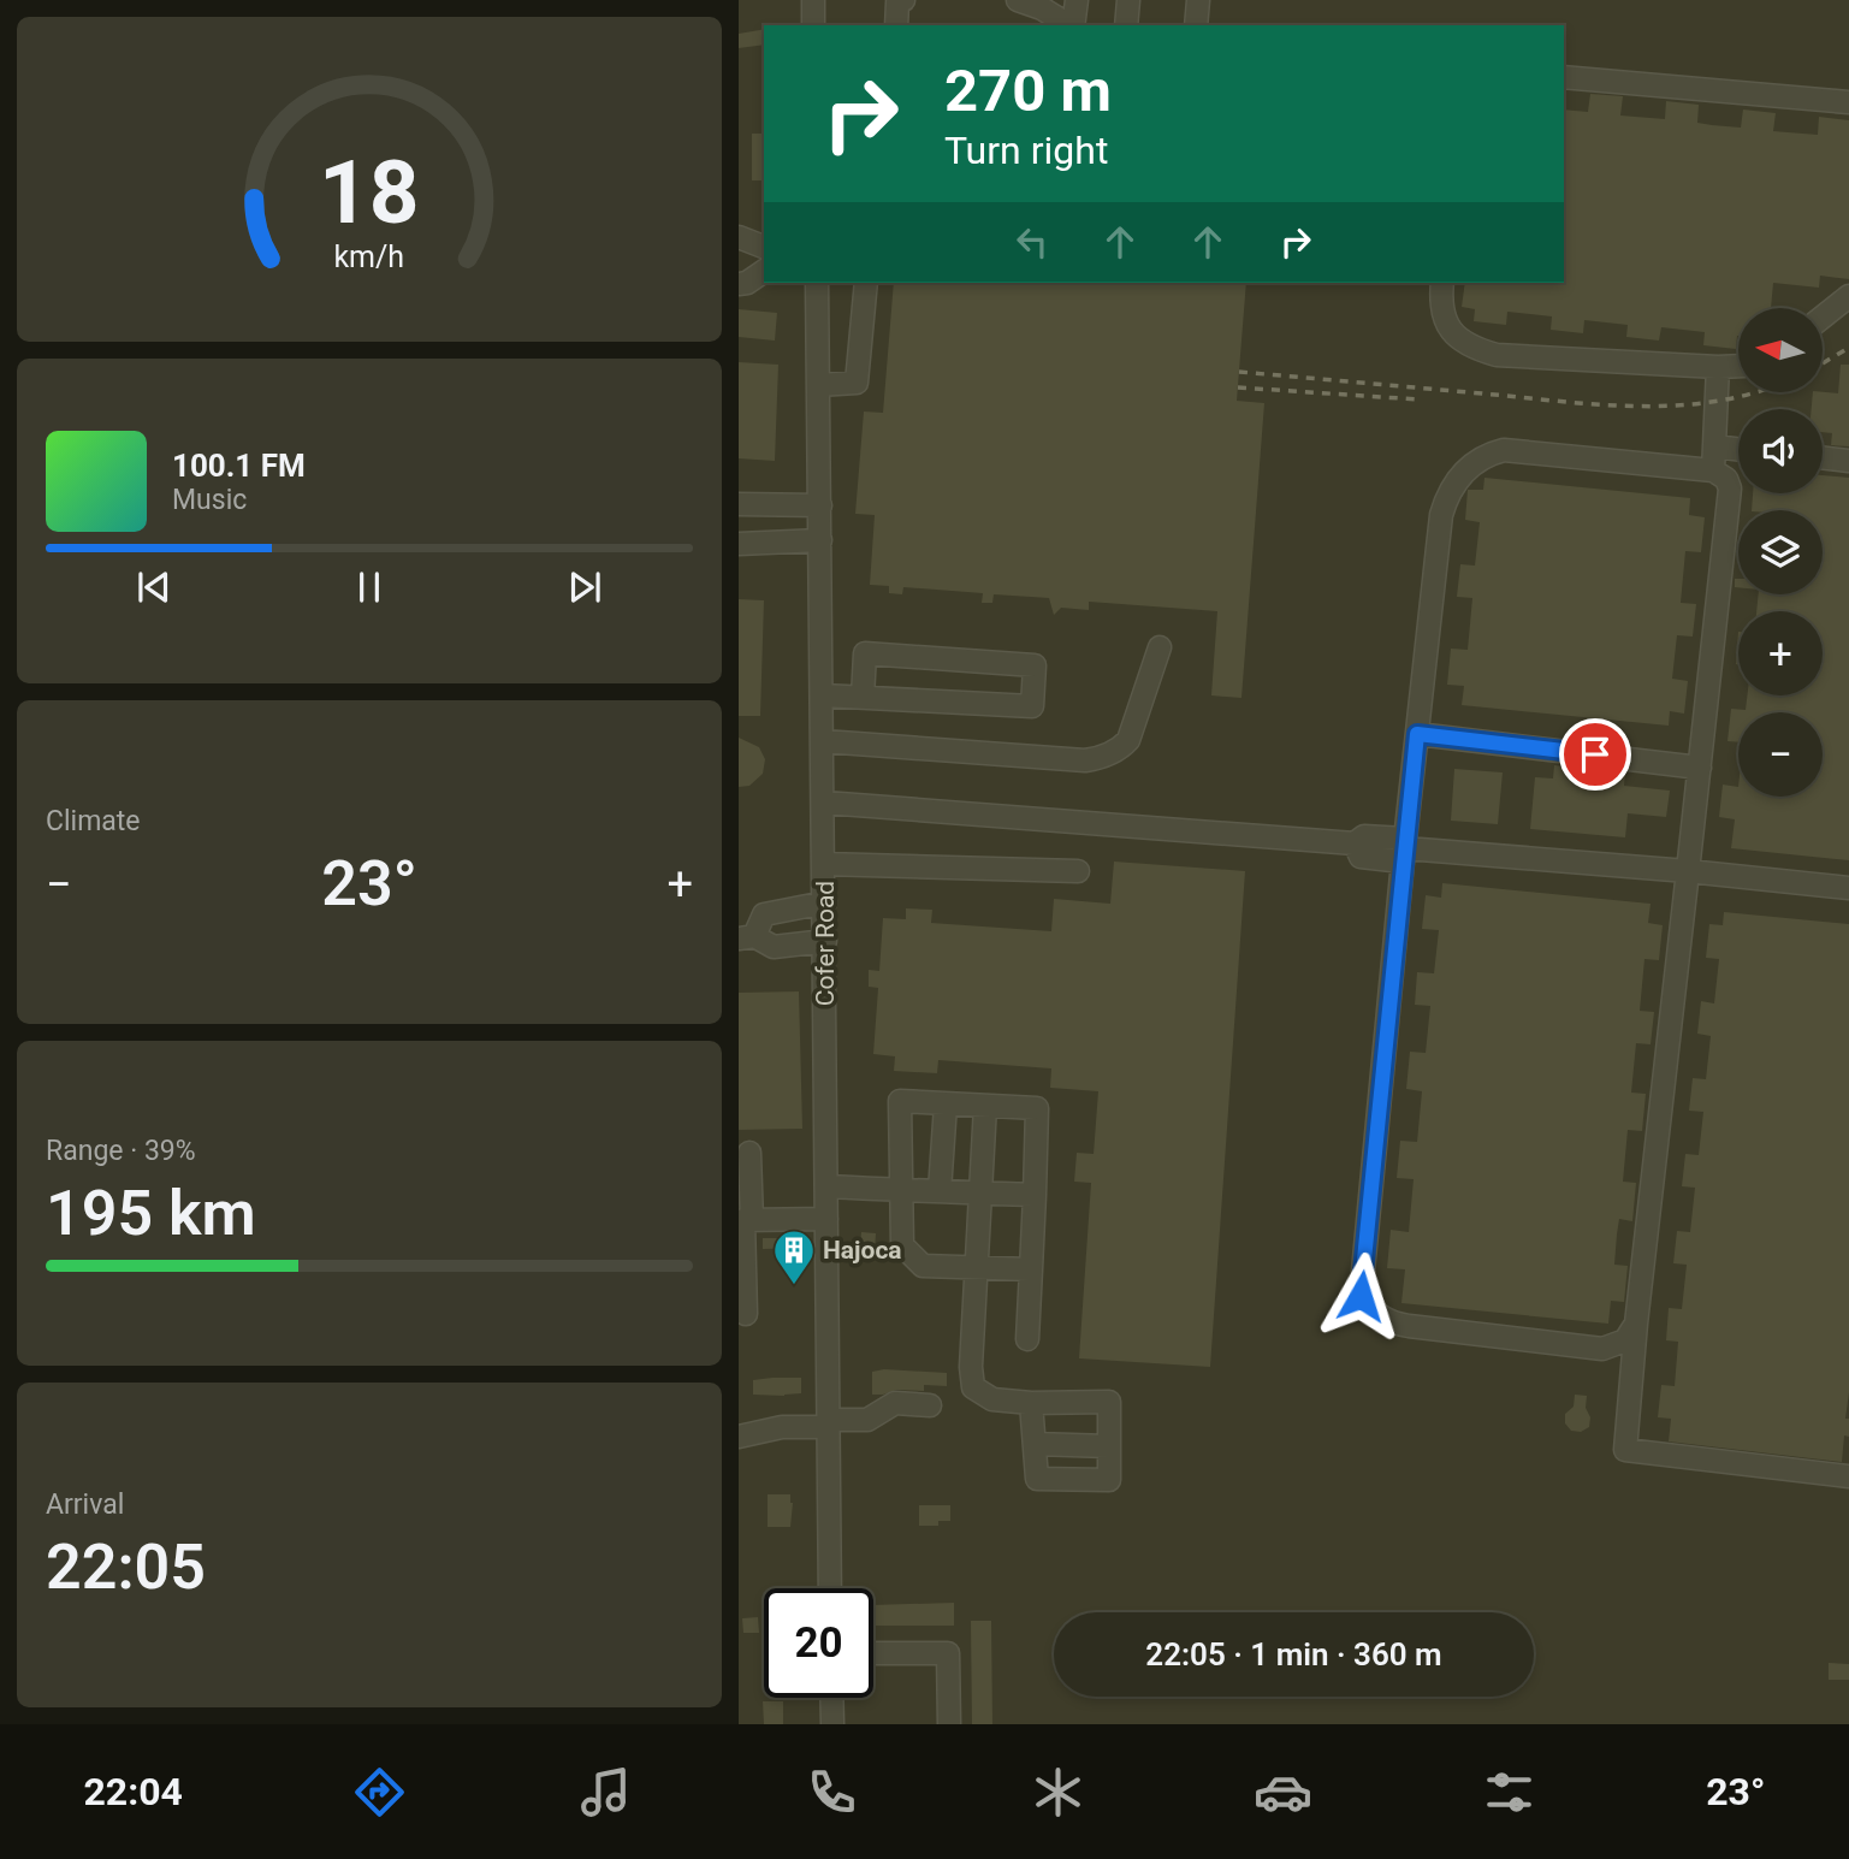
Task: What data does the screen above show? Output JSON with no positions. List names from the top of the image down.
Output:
{
  "streets": {
    "street": ["Cofer Road"]
  },
  "places": {
    "building": ["Hajoca"]
  },
  "north": "left",
  "page": {
    "turn": ["270 m", "Turn right"],
    "map_buttons": ["+", "−"],
    "song": ["100.1 FM", "Music"],
    "tile": [
      "Climate",
      ["Range · 39%", "195 km"],
      ["Arrival", "22:05"]
    ],
    "heat": ["−", "23°", "+"],
    "limit": "20",
    "trip": "22:05 · 1 min · 360 m",
    "tabs": ["22:04", "23°"],
    "gauge": ["18", "km/h"]
  }
}
